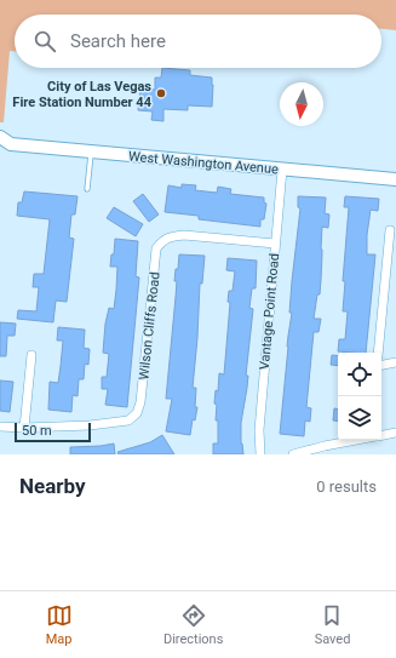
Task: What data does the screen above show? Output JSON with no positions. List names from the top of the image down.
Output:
{
  "streets": {
    "main road": ["West Washington Avenue"],
    "street": ["Vantage Point Road", "Wilson Cliffs Road"]
  },
  "crossings": [
    ["West Washington Avenue", "Vantage Point Road"],
    ["Vantage Point Road", "Wilson Cliffs Road"]
  ],
  "places": ["City of Las Vegas Fire Station Number 44"],
  "scale_bar": "50 m",
  "north": "bottom",
  "page": {
    "search": "Search here",
    "scale": "50 m",
    "heading": ["Nearby", "0 results"],
    "nav": ["Map", "Directions", "Saved"]
  }
}
